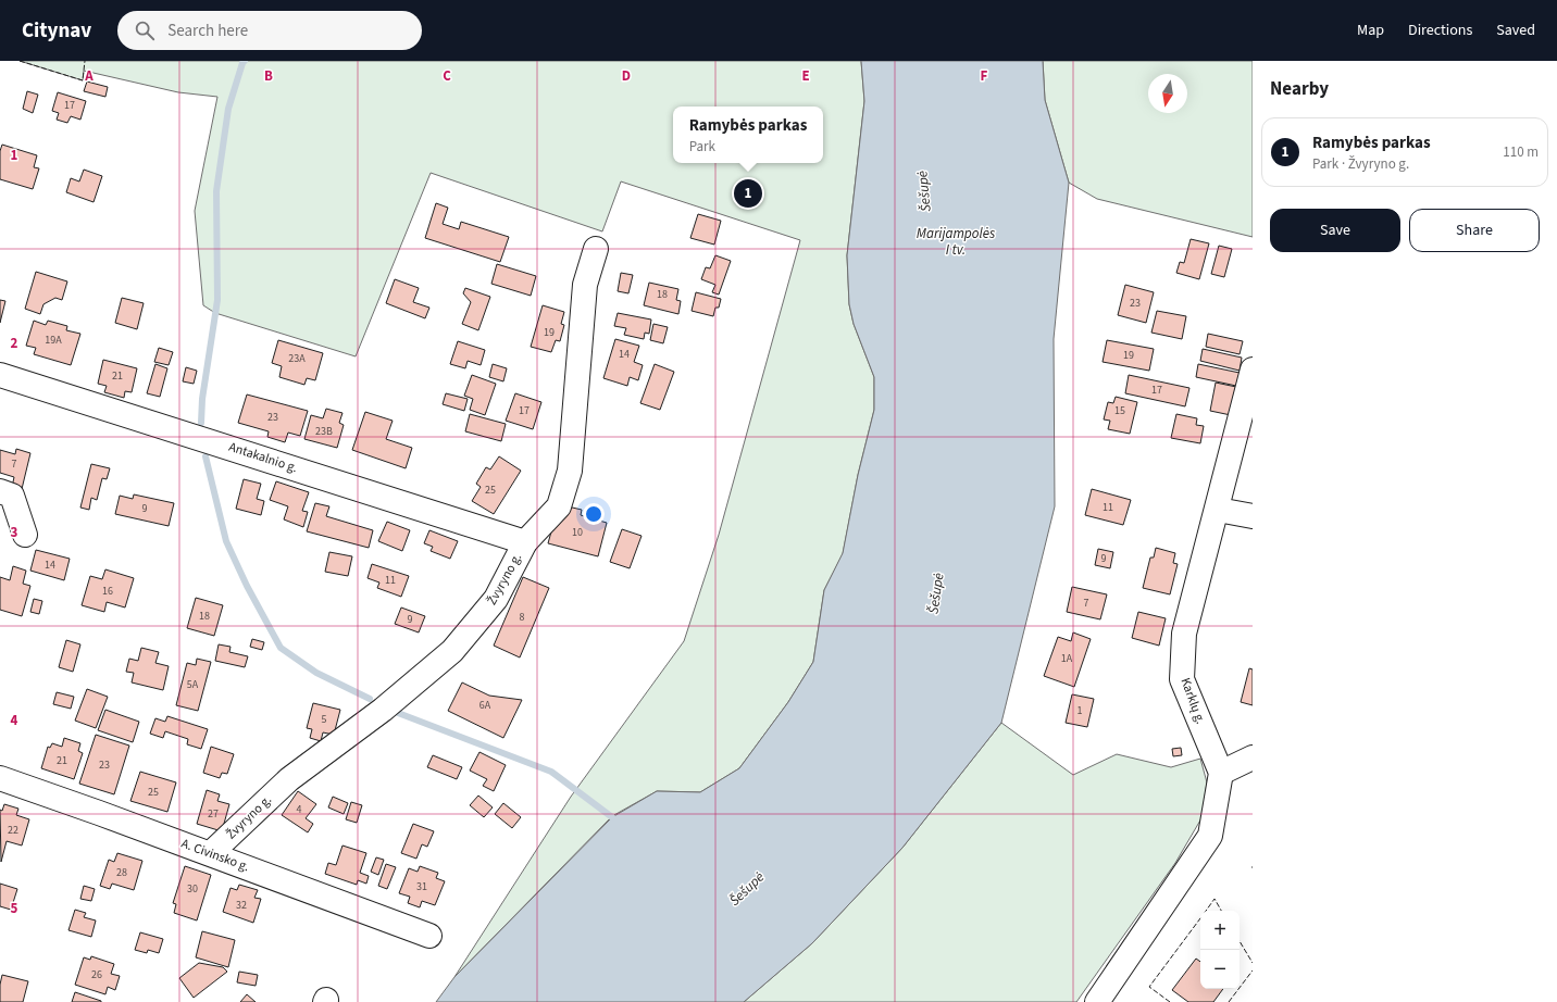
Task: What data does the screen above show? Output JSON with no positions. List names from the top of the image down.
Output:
{
  "streets": {
    "street": [
      "Antakalnio g.",
      "Žvyryno g.",
      "Karklų g.",
      "A. Civinsko g."
    ]
  },
  "crossings": [
    ["Antakalnio g.", "Žvyryno g."],
    ["Žvyryno g.", "A. Civinsko g."]
  ],
  "water": ["Šešupė", "Marijampolės I tv."],
  "house_numbers": [
    "17",
    "18",
    "23",
    "19",
    "19A",
    "14",
    "19",
    "23A",
    "21",
    "17",
    "17",
    "15",
    "23",
    "23B",
    "7",
    "25",
    "11",
    "9",
    "10",
    "9",
    "14",
    "11",
    "16",
    "7",
    "18",
    "8",
    "9",
    "1A",
    "5A",
    "6A",
    "1",
    "5",
    "21",
    "23",
    "25",
    "4",
    "27",
    "22",
    "28",
    "31",
    "30",
    "32",
    "26"
  ],
  "north": "bottom",
  "page": {
    "header": "Citynav",
    "search": "Search here",
    "nav": ["Map", "Directions", "Saved"],
    "heading": "Nearby",
    "popup": ["Ramybės parkas", "Park"],
    "list": [
      {
        "mark": "1",
        "name": "Ramybės parkas",
        "note": "Park · Žvyryno g.",
        "value": "110 m"
      }
    ],
    "pins": "1",
    "buttons": ["Save", "Share"],
    "map_buttons": ["+", "−"]
  },
  "grid": {
    "columns": [
      "A",
      "B",
      "C",
      "D",
      "E",
      "F"
    ],
    "rows": [
      "1",
      "2",
      "3",
      "4",
      "5"
    ]
  }
}
